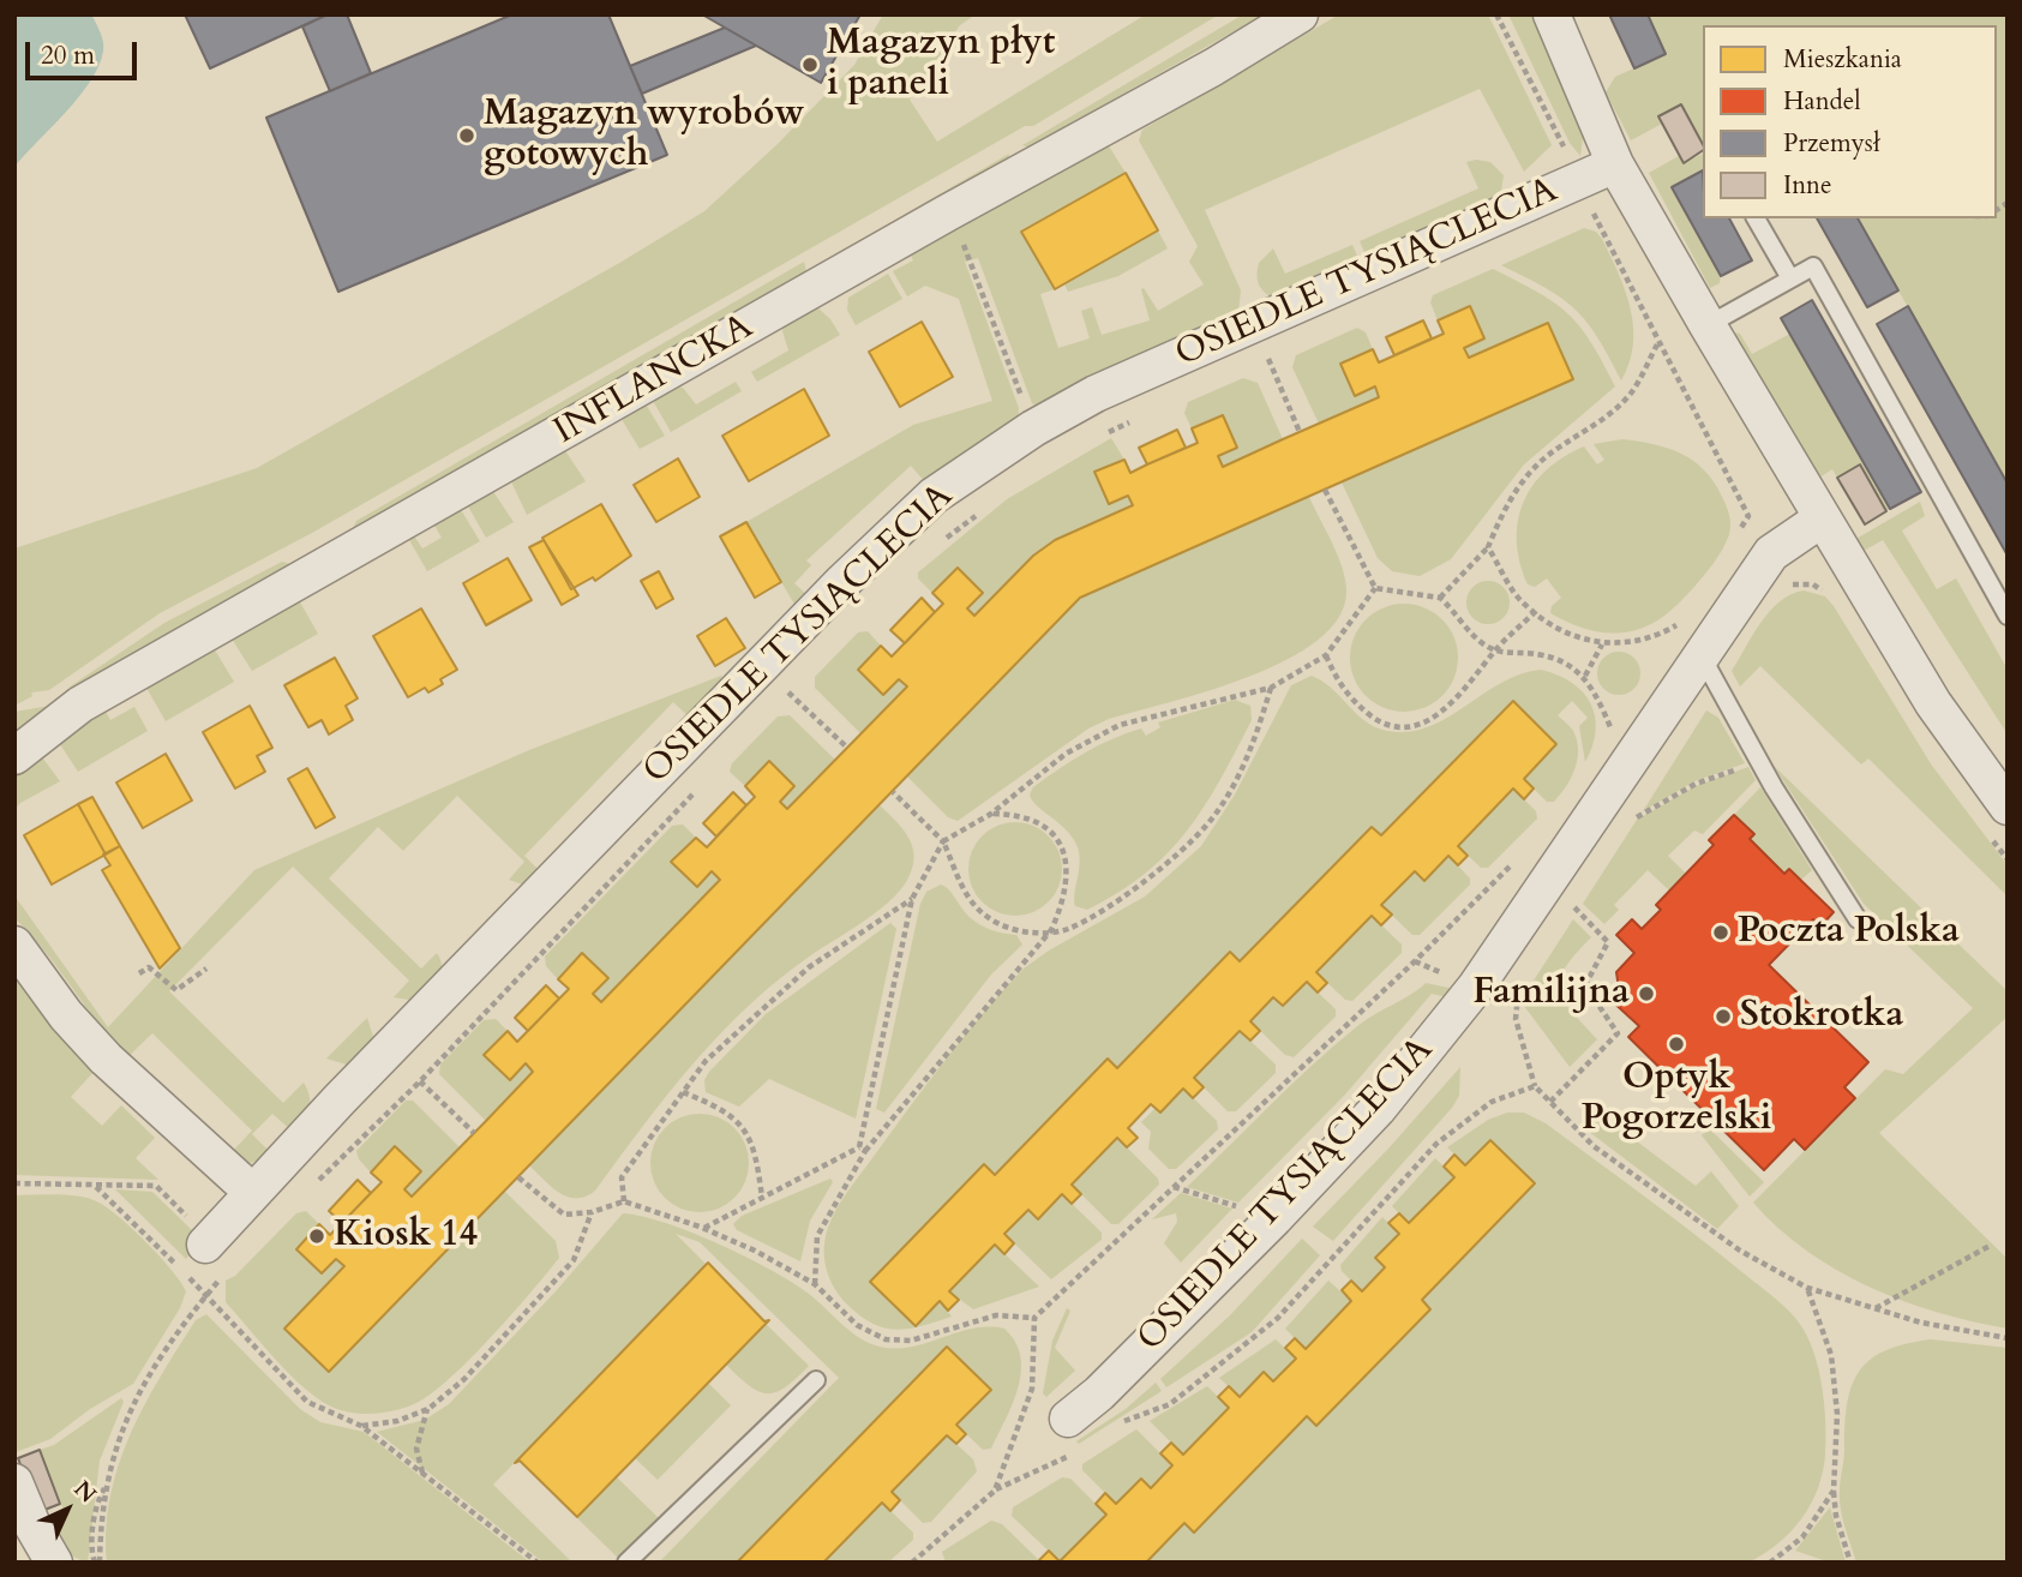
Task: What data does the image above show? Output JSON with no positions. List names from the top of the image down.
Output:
{
  "streets": {
    "street": ["OSIEDLE TYSIĄCLECIA", "INFLANCKA"]
  },
  "places": [
    "Magazyn płyt i paneli",
    "Magazyn wyrobów gotowych",
    "Poczta Polska",
    "Familijna",
    "Stokrotka",
    "Optyk Pogorzelski",
    "Kiosk 14"
  ],
  "legend": [
    "Mieszkania",
    "Handel",
    "Przemysł",
    "Inne"
  ],
  "scale_bar": "20 m",
  "north": "top right"
}
